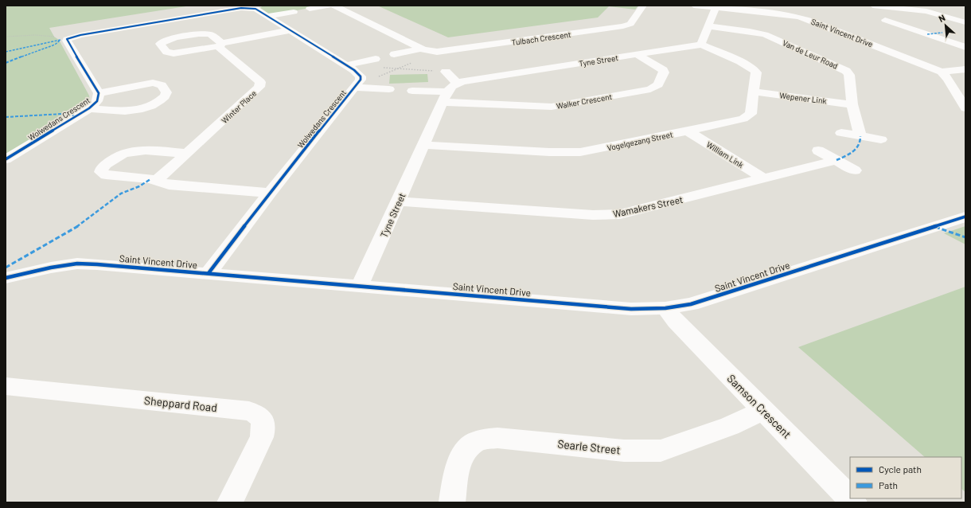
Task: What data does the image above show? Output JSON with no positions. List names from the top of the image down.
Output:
{
  "streets": {
    "street": [
      "Saint Vincent Drive",
      "Tulbach Crescent",
      "Van de Leur Road",
      "Tyne Street",
      "Wepener Link",
      "Walker Crescent",
      "Winter Place",
      "Wolwedans Crescent",
      "Vogelgezang Street",
      "William Link",
      "Wamakers Street",
      "Sheppard Road",
      "Samson Crescent",
      "Searle Street"
    ]
  },
  "crossings": [
    ["Saint Vincent Drive", "Tyne Street"],
    ["Saint Vincent Drive", "Wolwedans Crescent"],
    ["Saint Vincent Drive", "Samson Crescent"],
    ["Van de Leur Road", "Wepener Link"],
    ["Tyne Street", "Walker Crescent"],
    ["Tyne Street", "Vogelgezang Street"],
    ["Tyne Street", "Wamakers Street"],
    ["Wepener Link", "Vogelgezang Street"],
    ["Vogelgezang Street", "William Link"],
    ["William Link", "Wamakers Street"],
    ["Samson Crescent", "Searle Street"]
  ],
  "legend": ["Cycle path", "Path"],
  "north": "top left"
}
